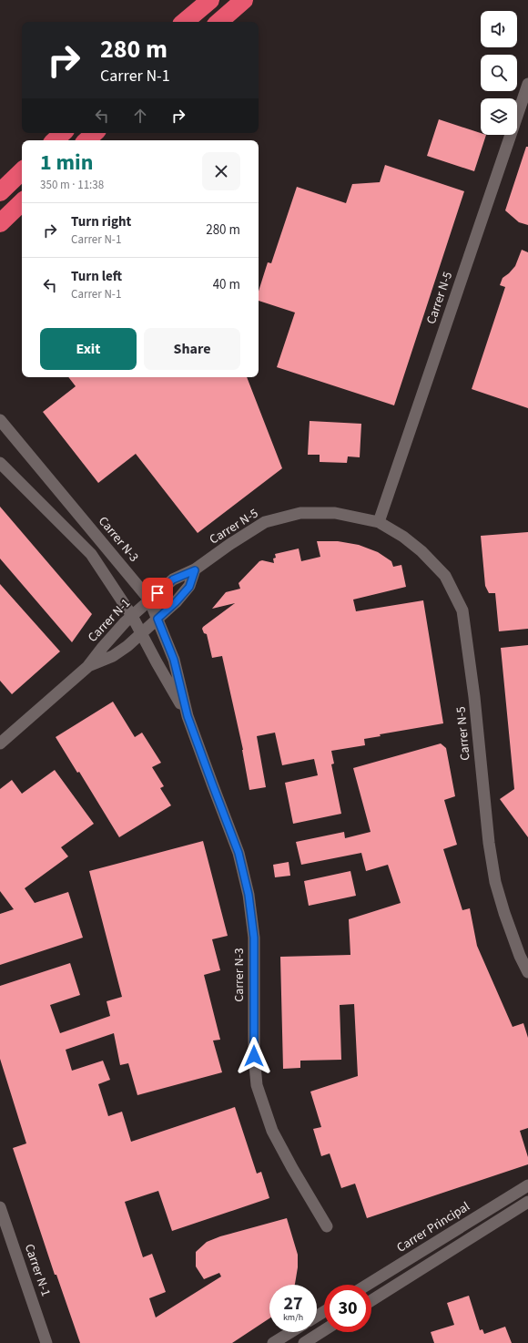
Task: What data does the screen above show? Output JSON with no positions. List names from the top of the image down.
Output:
{
  "streets": {
    "street": [
      "Carrer N-5",
      "Carrer N-3",
      "Carrer N-1",
      "Carrer Principal"
    ]
  },
  "crossings": [
    ["Carrer N-5", "Carrer N-1"],
    ["Carrer N-3", "Carrer N-1"]
  ],
  "page": {
    "turn": ["280 m", "Carrer N-1"],
    "heading": ["1 min", "350 m · 11:38"],
    "list": [
      {
        "name": "Turn right",
        "note": "Carrer N-1",
        "value": "280 m"
      },
      {
        "name": "Turn left",
        "note": "Carrer N-1",
        "value": "40 m"
      }
    ],
    "buttons": ["Exit", "Share"],
    "speed": "27 km/h",
    "limit": "30"
  }
}
